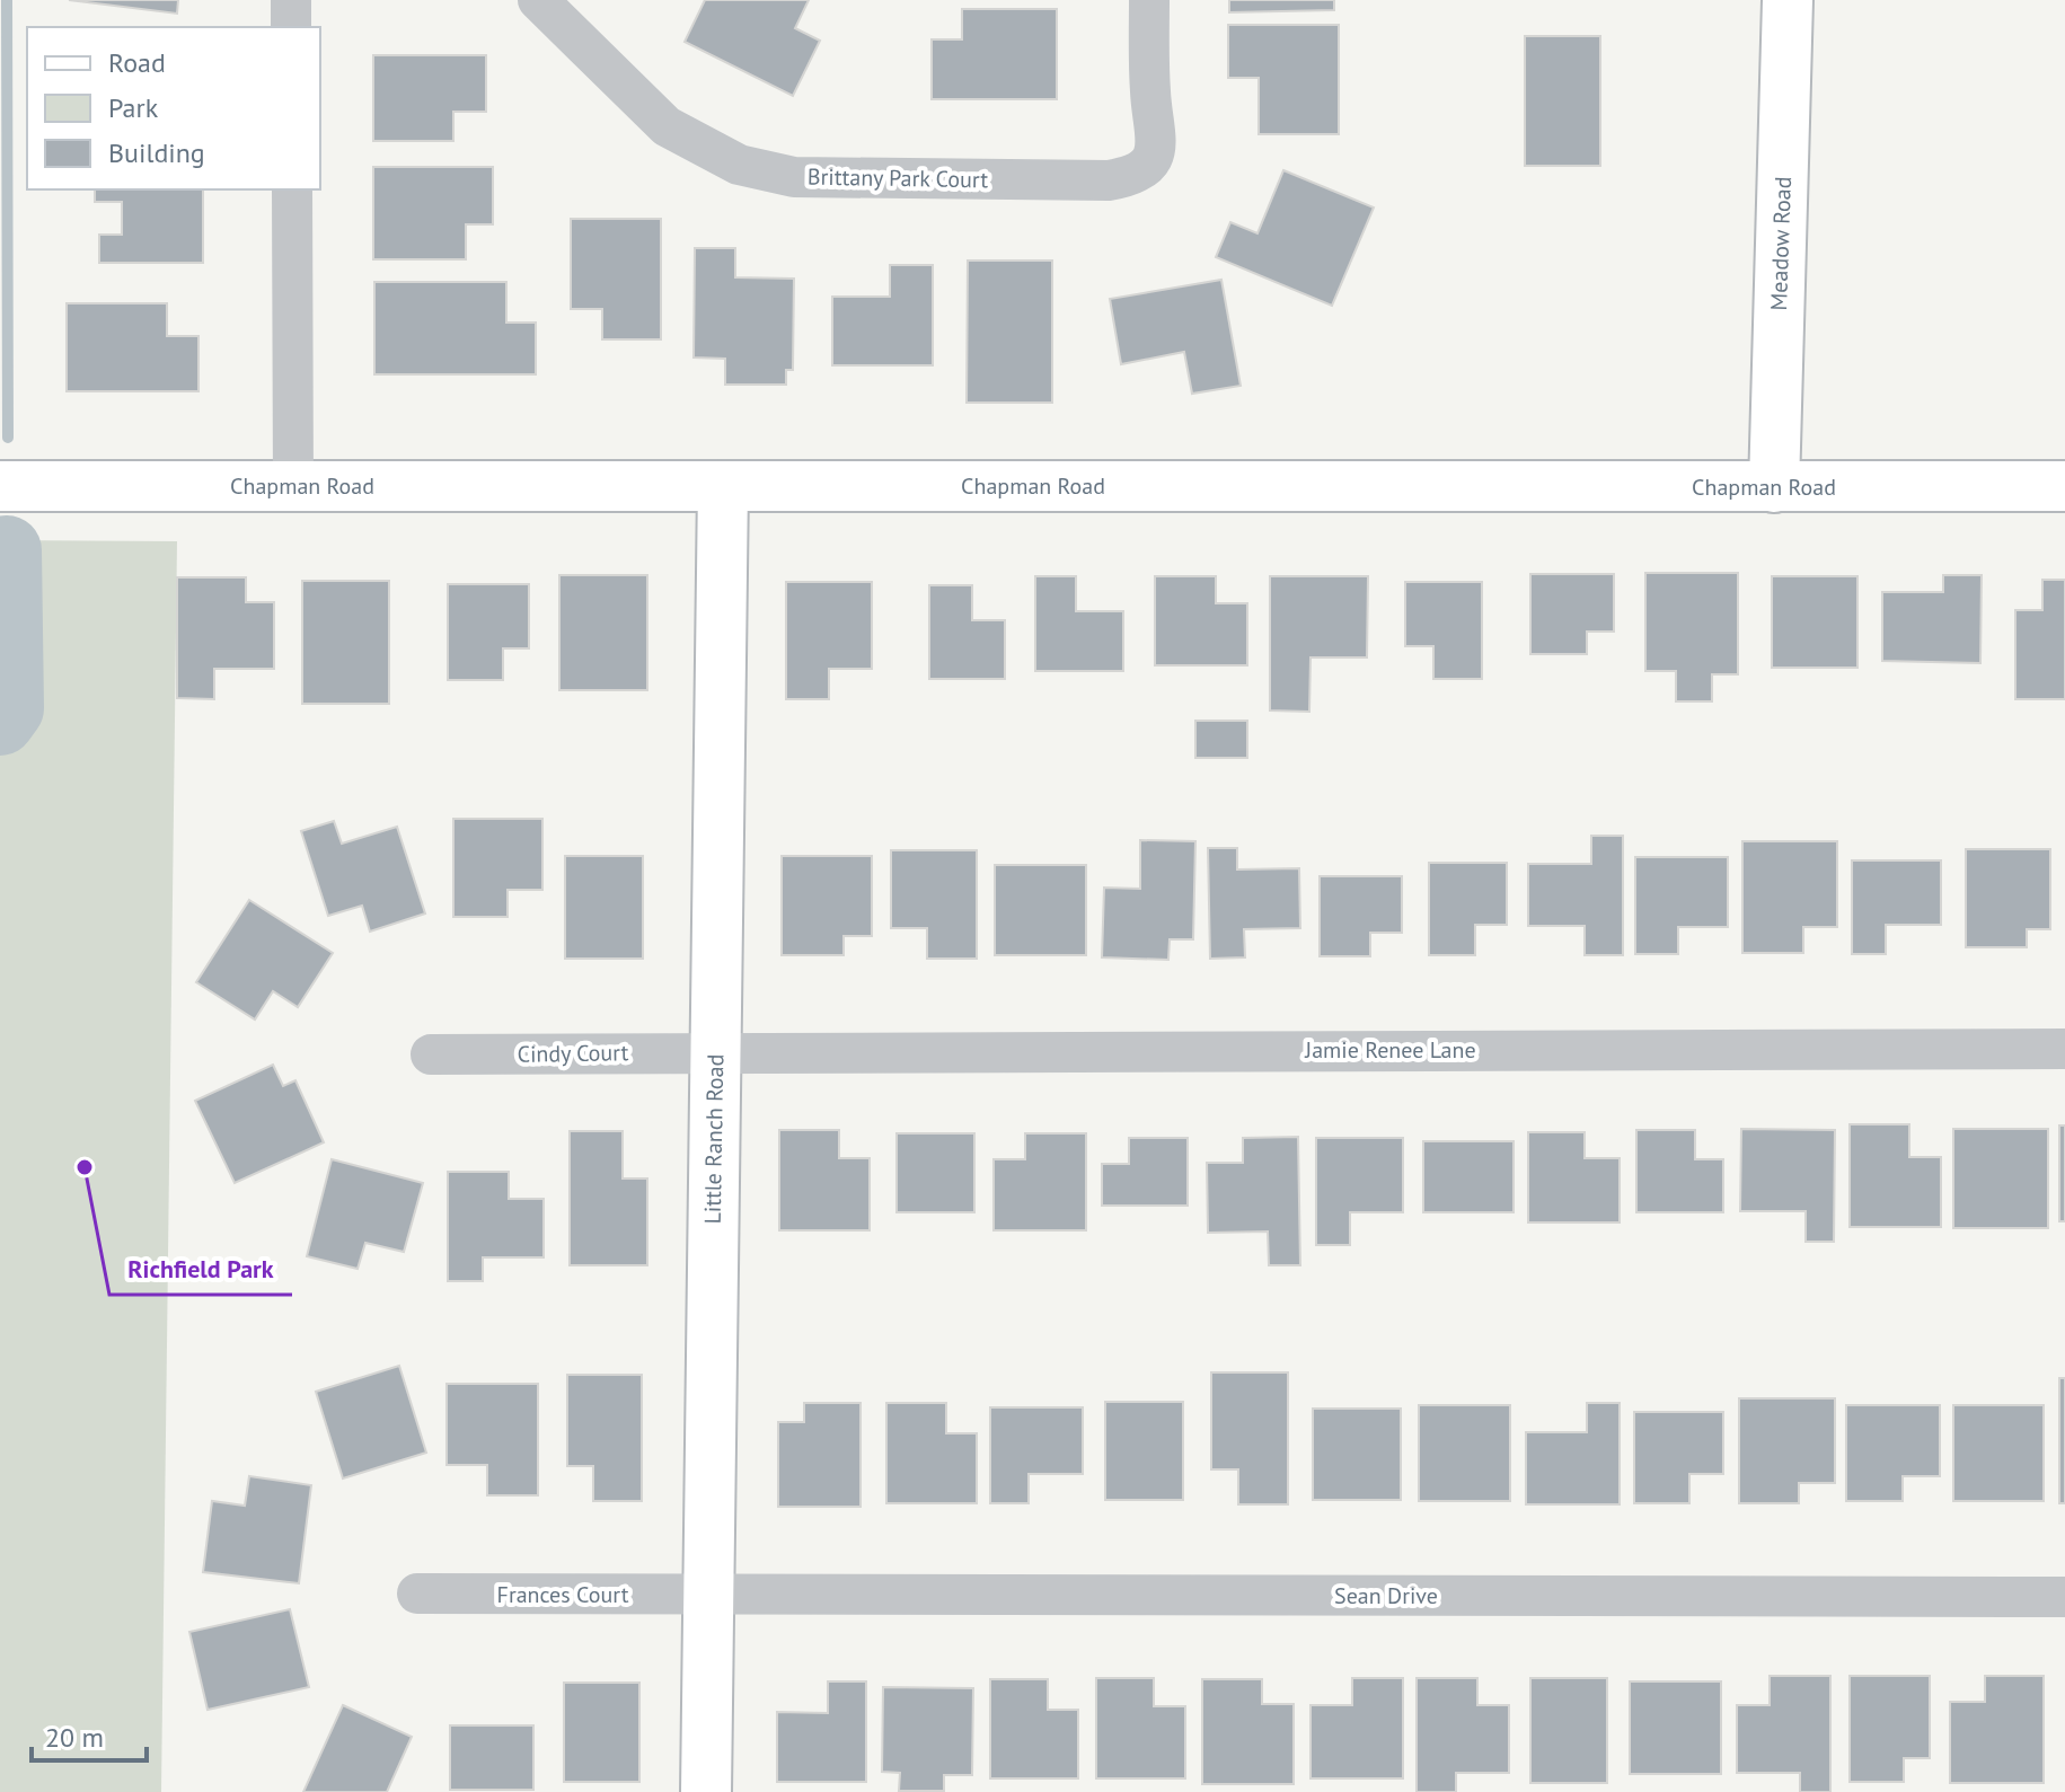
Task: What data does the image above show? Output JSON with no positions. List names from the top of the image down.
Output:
{
  "streets": {
    "street": [
      "Brittany Park Court",
      "Meadow Road",
      "Chapman Road",
      "Jamie Renee Lane",
      "Cindy Court",
      "Little Ranch Road",
      "Frances Court",
      "Sean Drive"
    ]
  },
  "crossings": [
    ["Meadow Road", "Chapman Road"],
    ["Chapman Road", "Little Ranch Road"],
    ["Jamie Renee Lane", "Cindy Court"],
    ["Jamie Renee Lane", "Little Ranch Road"],
    ["Cindy Court", "Little Ranch Road"],
    ["Little Ranch Road", "Frances Court"],
    ["Little Ranch Road", "Sean Drive"],
    ["Frances Court", "Sean Drive"]
  ],
  "places": ["Richfield Park"],
  "legend": ["Road", "Park", "Building"],
  "scale_bar": "20 m"
}
